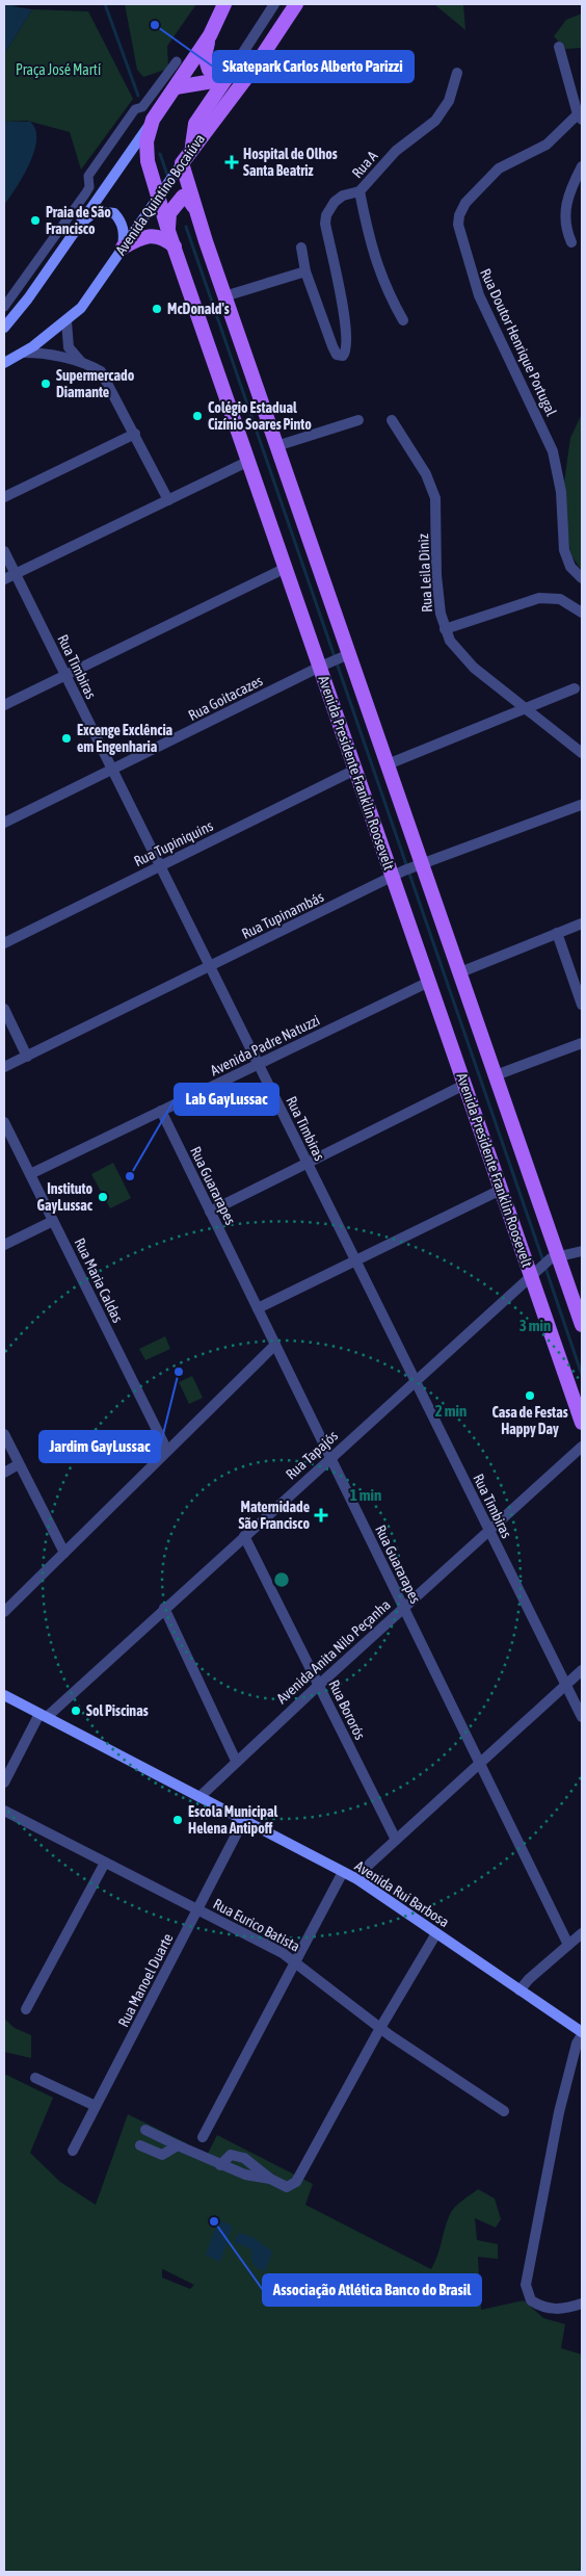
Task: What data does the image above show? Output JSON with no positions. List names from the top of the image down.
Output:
{
  "streets": {
    "main road": ["Avenida Quintino Bocaiúva", "Avenida Presidente Franklin Roosevelt", "Avenida Rui Barbosa"],
    "street": [
      "Rua A",
      "Rua Doutor Henrique Portugal",
      "Rua Leila Diniz",
      "Rua Timbiras",
      "Rua Goitacazes",
      "Rua Tupiniquins",
      "Rua Tupinambás",
      "Avenida Padre Natuzzi",
      "Rua Guararapes",
      "Rua Maria Caldas",
      "Rua Tapajós",
      "Avenida Anita Nilo Peçanha",
      "Rua Bororós",
      "Rua Eurico Batista",
      "Rua Manoel Duarte"
    ]
  },
  "crossings": [
    ["Avenida Quintino Bocaiúva", "Avenida Presidente Franklin Roosevelt"],
    ["Rua Timbiras", "Rua Goitacazes"],
    ["Rua Timbiras", "Rua Tupiniquins"],
    ["Rua Timbiras", "Rua Tupinambás"],
    ["Rua Timbiras", "Avenida Padre Natuzzi"],
    ["Rua Timbiras", "Rua Tapajós"],
    ["Rua Timbiras", "Avenida Anita Nilo Peçanha"],
    ["Rua Goitacazes", "Avenida Presidente Franklin Roosevelt"],
    ["Avenida Presidente Franklin Roosevelt", "Rua Tupiniquins"],
    ["Avenida Presidente Franklin Roosevelt", "Rua Tupinambás"],
    ["Avenida Presidente Franklin Roosevelt", "Avenida Padre Natuzzi"],
    ["Avenida Presidente Franklin Roosevelt", "Rua Tapajós"],
    ["Avenida Padre Natuzzi", "Rua Guararapes"],
    ["Avenida Padre Natuzzi", "Rua Maria Caldas"],
    ["Rua Guararapes", "Rua Tapajós"],
    ["Rua Guararapes", "Avenida Anita Nilo Peçanha"],
    ["Rua Tapajós", "Rua Bororós"],
    ["Rua Tapajós", "Avenida Rui Barbosa"],
    ["Avenida Anita Nilo Peçanha", "Rua Bororós"],
    ["Avenida Anita Nilo Peçanha", "Avenida Rui Barbosa"],
    ["Avenida Rui Barbosa", "Rua Manoel Duarte"],
    ["Rua Eurico Batista", "Rua Manoel Duarte"]
  ],
  "parks": ["Praça José Martí"],
  "places": {
    "other": [
      "Skatepark Carlos Alberto Parizzi",
      "Praia de São Francisco",
      "McDonald's",
      "Supermercado Diamante",
      "Colégio Estadual Cizínio Soares Pinto",
      "Excenge Exclência em Engenharia",
      "Lab GayLussac",
      "Instituto GayLussac",
      "Jardim GayLussac",
      "Casa de Festas Happy Day",
      "Sol Piscinas",
      "Escola Municipal Helena Antipoff",
      "Associação Atlética Banco do Brasil"
    ],
    "health": ["Hospital de Olhos Santa Beatriz", "Maternidade São Francisco"]
  },
  "rings": ["3 min", "2 min", "1 min"]
}
